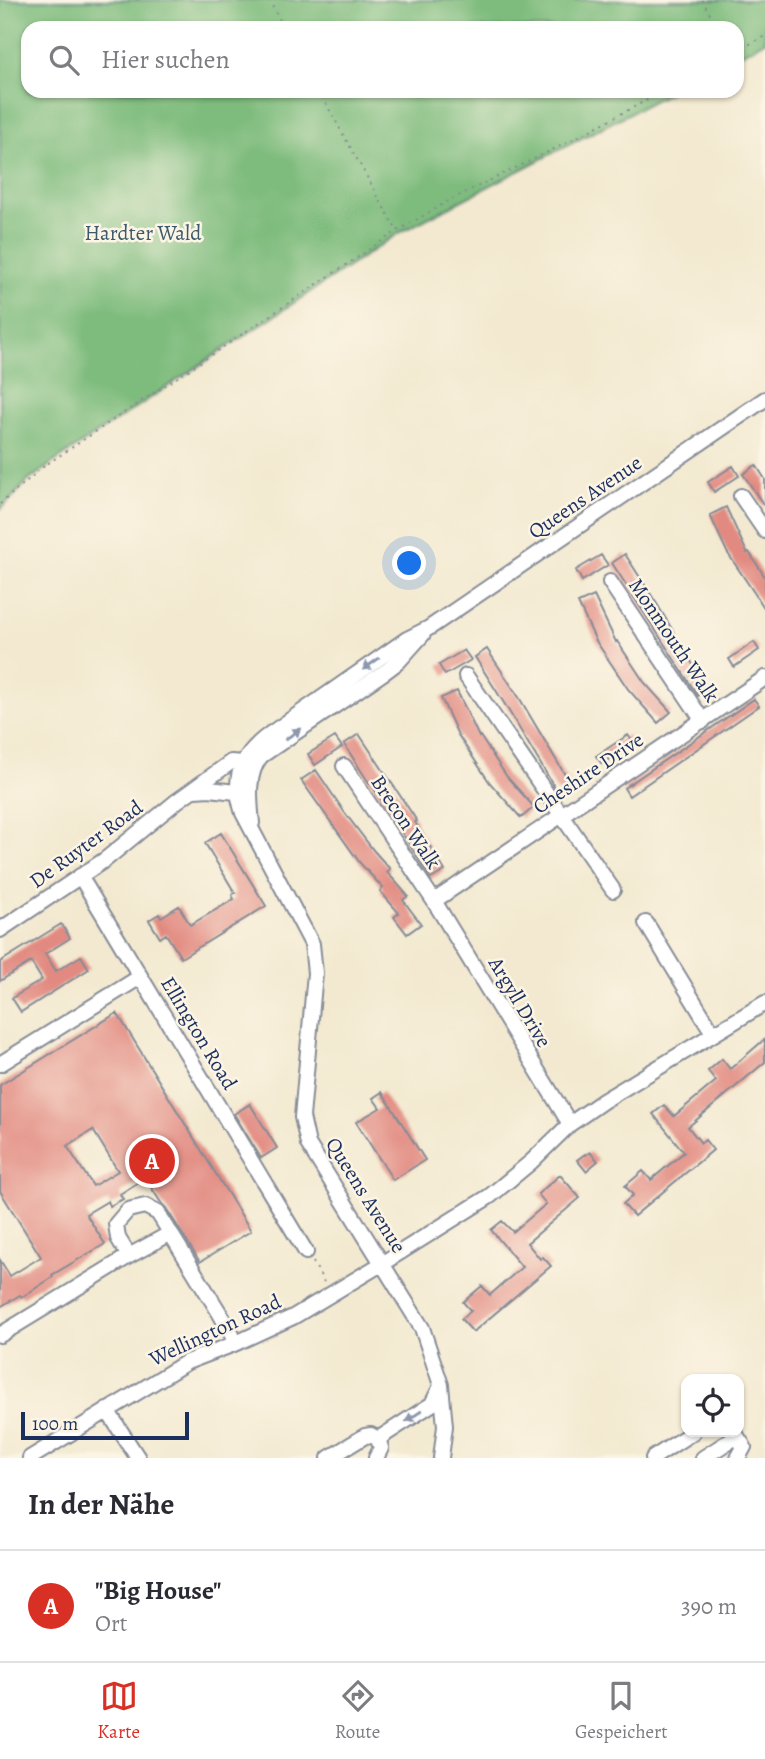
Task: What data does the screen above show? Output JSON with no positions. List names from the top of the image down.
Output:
{
  "streets": {
    "lane": [
      "Queens Avenue",
      "Monmouth Walk",
      "Cheshire Drive",
      "Brecon Walk",
      "De Ruyter Road",
      "Argyll Drive",
      "Ellington Road",
      "Wellington Road"
    ]
  },
  "crossings": [
    ["Queens Avenue", "De Ruyter Road"],
    ["Queens Avenue", "Wellington Road"],
    ["Monmouth Walk", "Cheshire Drive"],
    ["Cheshire Drive", "Brecon Walk"],
    ["Cheshire Drive", "Argyll Drive"],
    ["Brecon Walk", "Argyll Drive"],
    ["Argyll Drive", "Wellington Road"]
  ],
  "parks": ["Hardter Wald"],
  "scale_bar": "100 m",
  "page": {
    "search": "Hier suchen",
    "pins": "A",
    "scale": "100 m",
    "heading": "In der Nähe",
    "list": [
      {
        "mark": "A",
        "name": "\"Big House\"",
        "note": "Ort",
        "value": "390 m"
      }
    ],
    "nav": ["Karte", "Route", "Gespeichert"]
  }
}
